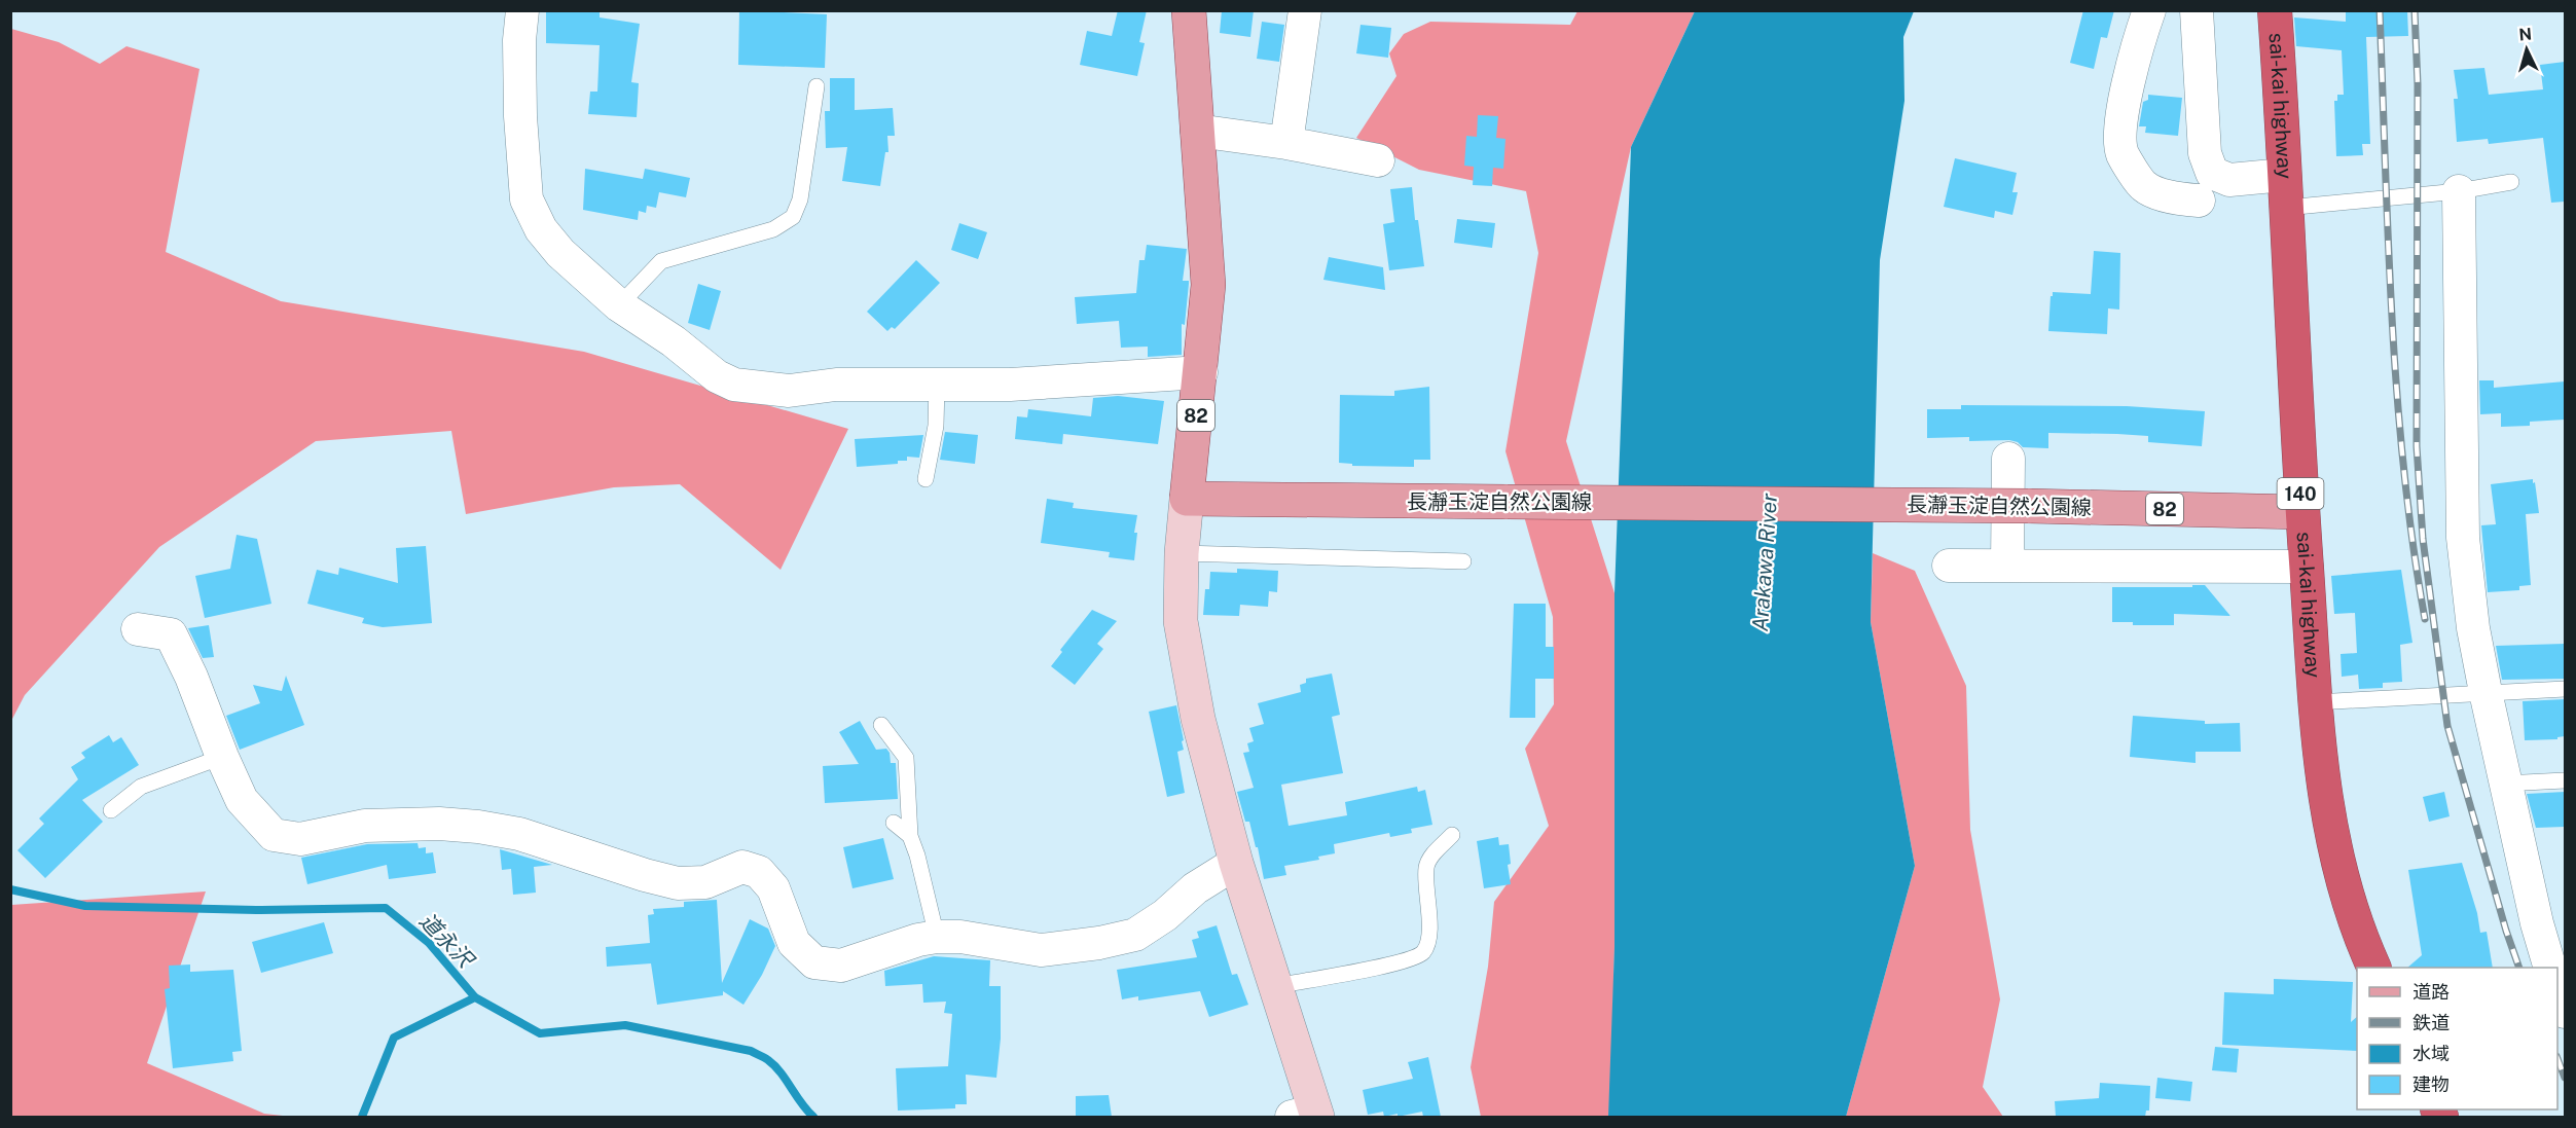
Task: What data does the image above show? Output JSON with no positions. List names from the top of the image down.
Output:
{
  "streets": {
    "highway": ["sai-kai highway", "140"],
    "main road": ["82", "長瀞玉淀自然公園線"]
  },
  "crossings": [
    ["sai-kai highway", "長瀞玉淀自然公園線"],
    ["82", "長瀞玉淀自然公園線"]
  ],
  "water": ["Arakawa River", "道永沢"],
  "legend": [
    "道路",
    "鉄道",
    "水域",
    "建物"
  ],
  "north": "top"
}
